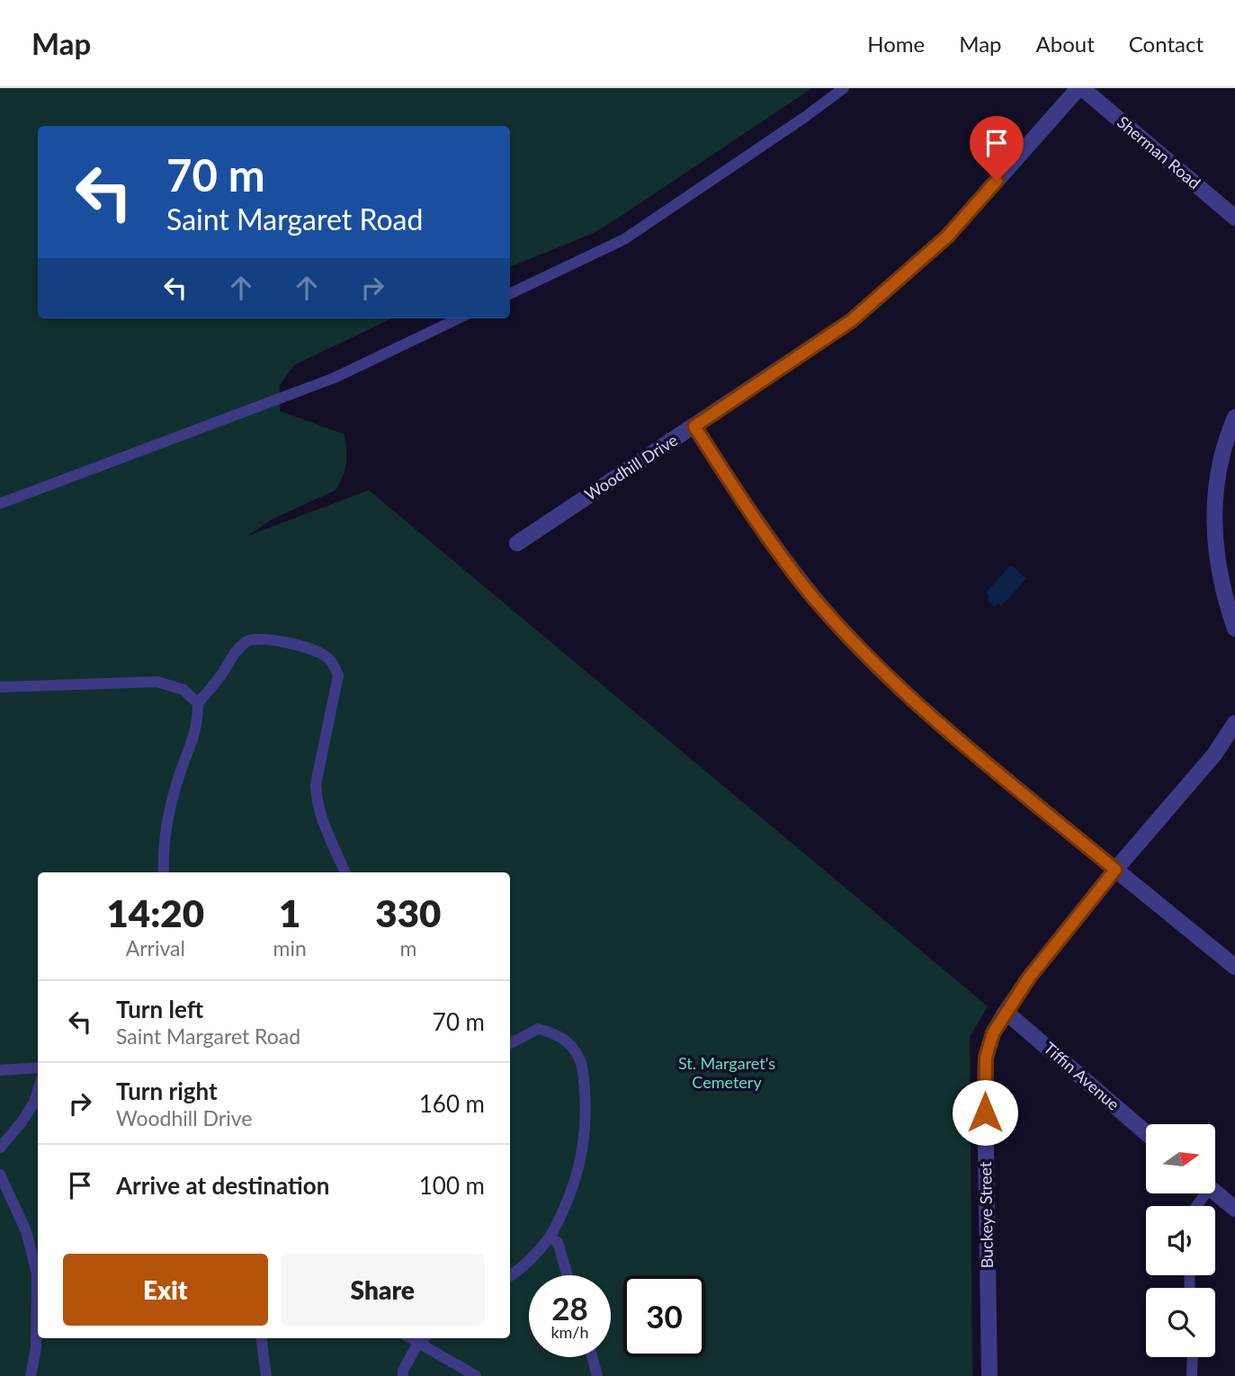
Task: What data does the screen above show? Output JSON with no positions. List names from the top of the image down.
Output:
{
  "streets": {
    "street": [
      "Sherman Road",
      "Woodhill Drive",
      "Tiffin Avenue",
      "Buckeye Street"
    ]
  },
  "crossings": [
    ["Sherman Road", "Woodhill Drive"],
    ["Tiffin Avenue", "Buckeye Street"]
  ],
  "parks": ["St. Margaret's Cemetery"],
  "north": "right",
  "page": {
    "header": "Map",
    "nav": [
      "Home",
      "Map",
      "About",
      "Contact"
    ],
    "turn": ["70 m", "Saint Margaret Road"],
    "eta": [
      "14:20",
      "Arrival",
      "1",
      "min",
      "330",
      "m"
    ],
    "list": [
      {
        "name": "Turn left",
        "note": "Saint Margaret Road",
        "value": "70 m"
      },
      {
        "name": "Turn right",
        "note": "Woodhill Drive",
        "value": "160 m"
      },
      {
        "name": "Arrive at destination",
        "value": "100 m"
      }
    ],
    "buttons": ["Exit", "Share"],
    "speed": "28 km/h",
    "limit": "30"
  }
}
